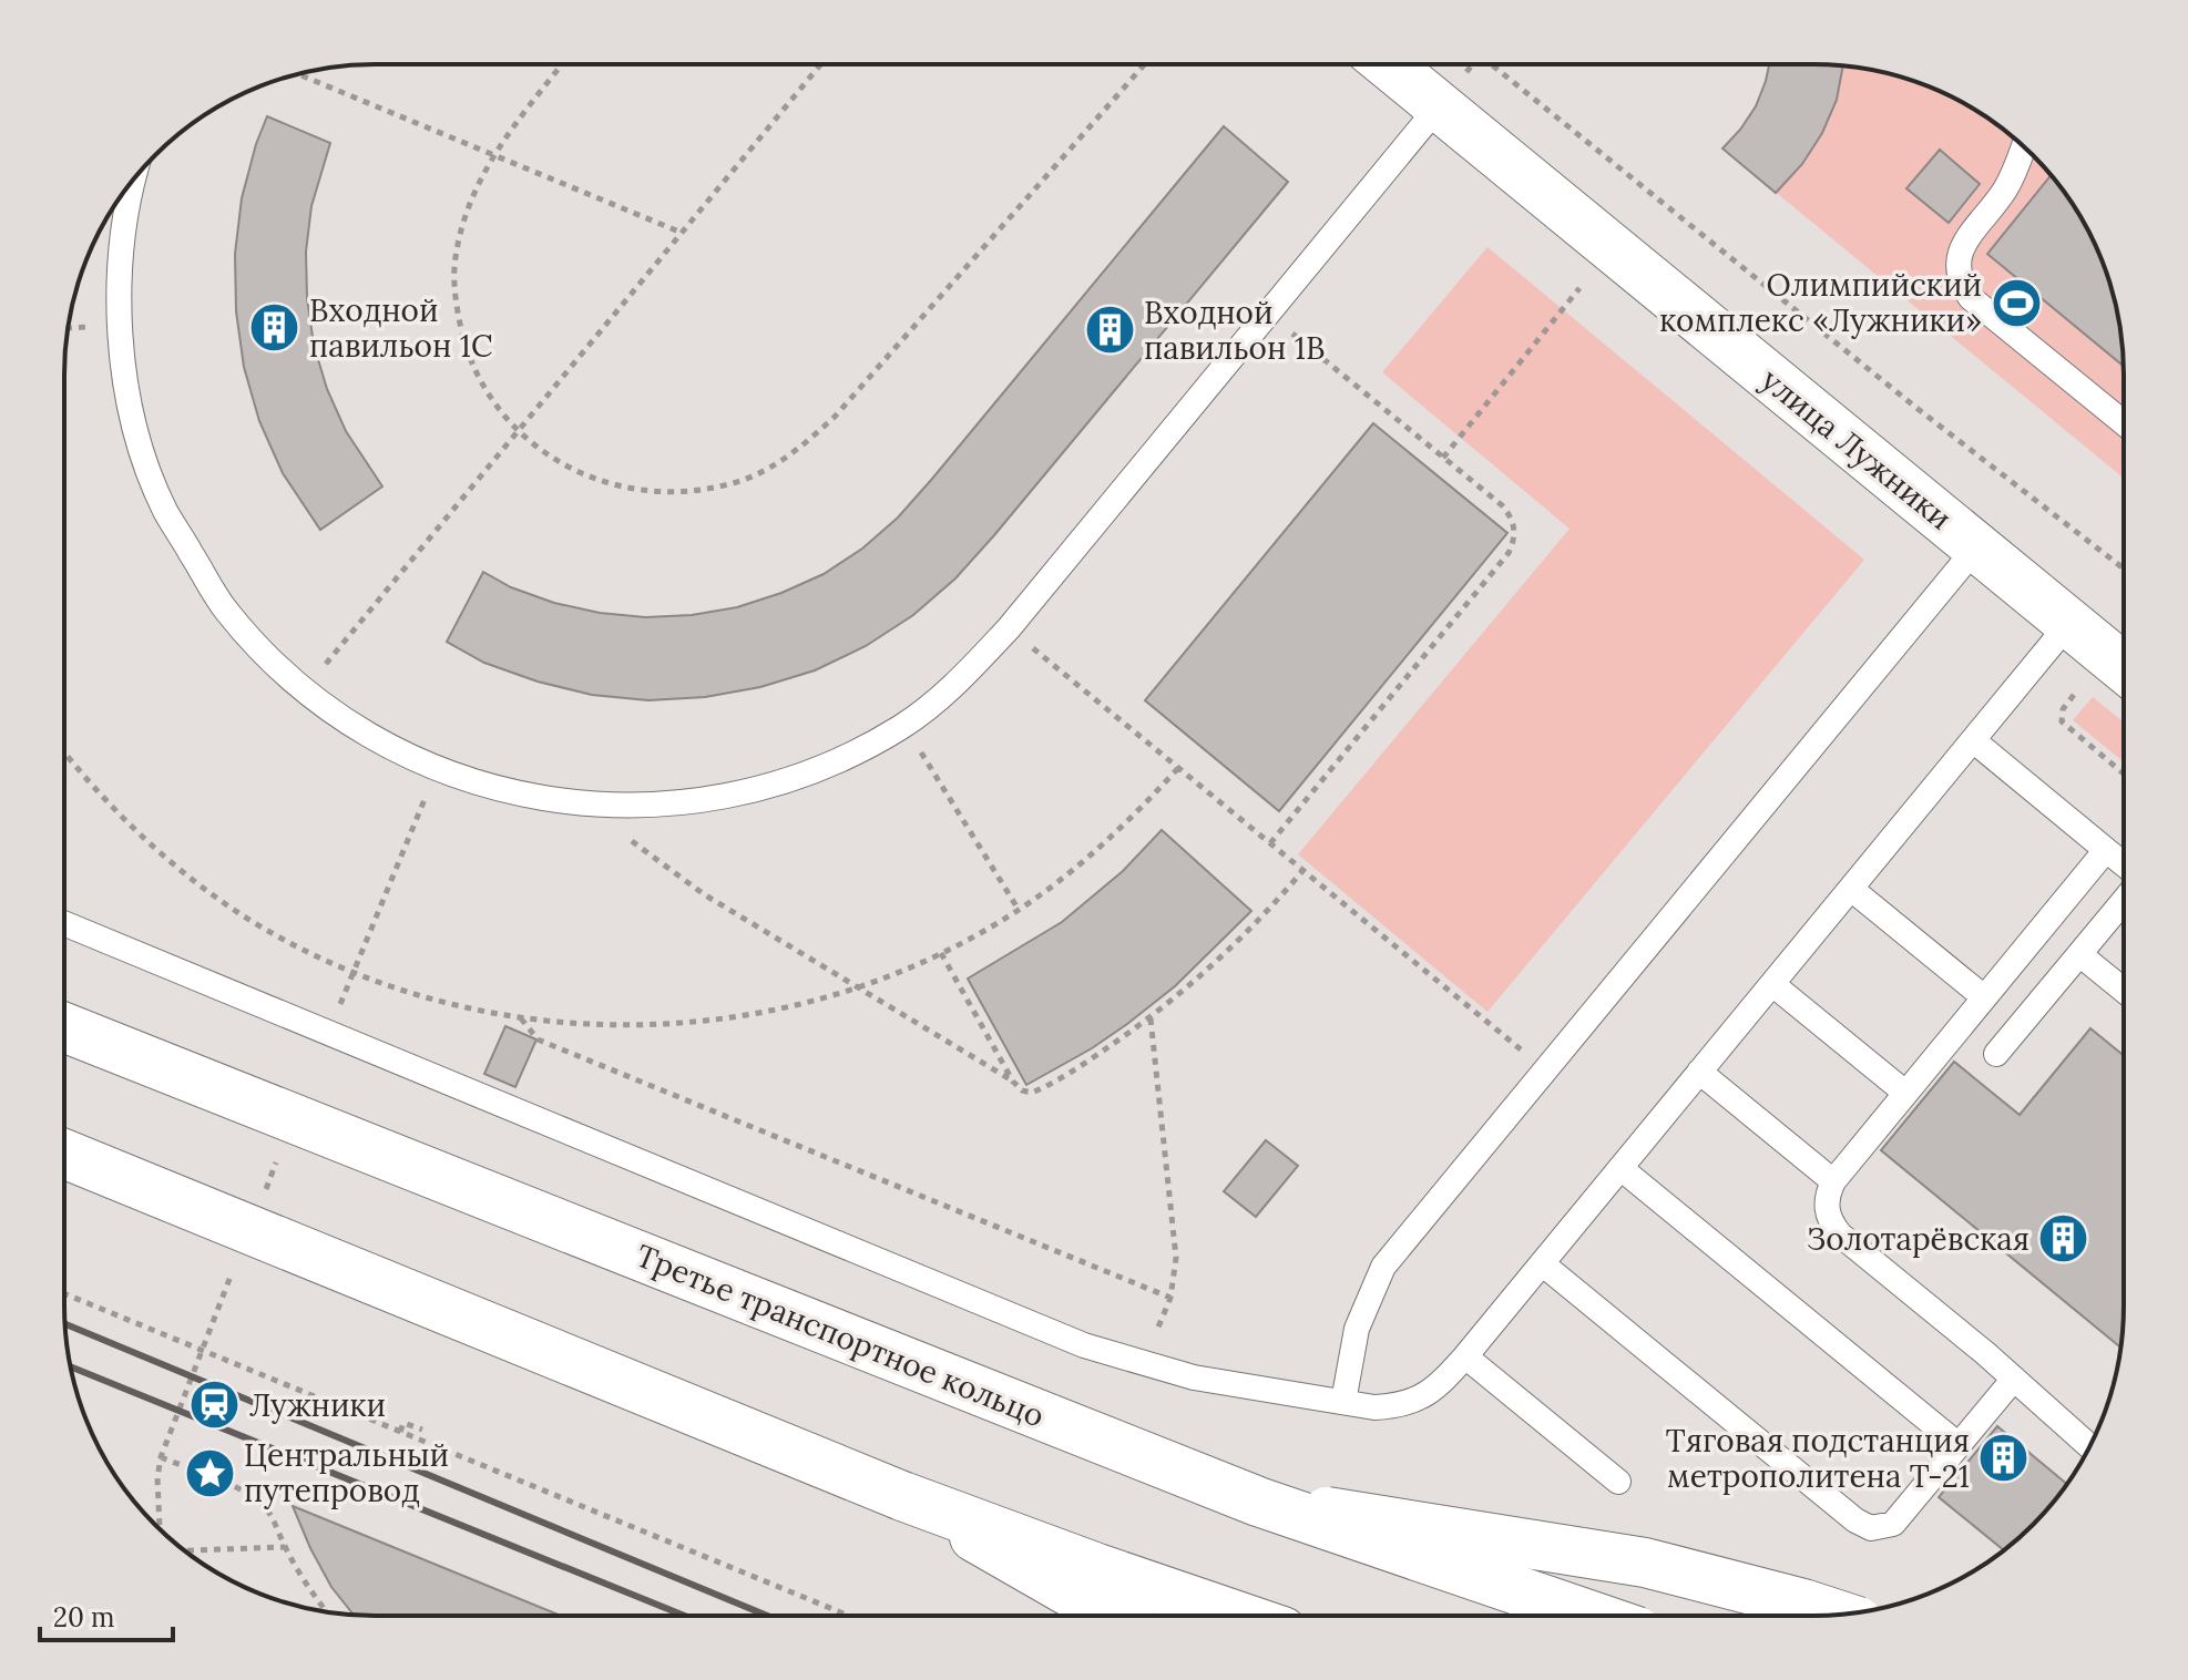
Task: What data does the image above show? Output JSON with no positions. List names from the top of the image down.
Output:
{
  "streets": {
    "main road": ["улица Лужники", "Третье транспортное кольцо"]
  },
  "places": {
    "sports": ["Олимпийский комплекс «Лужники»"],
    "building": [
      "Входной павильон 1C",
      "Входной павильон 1B",
      "Золотарёвская",
      "Тяговая подстанция метрополитена Т-21"
    ],
    "station": ["Лужники"],
    "place": ["Центральный путепровод"]
  },
  "scale_bar": "20 m"
}
